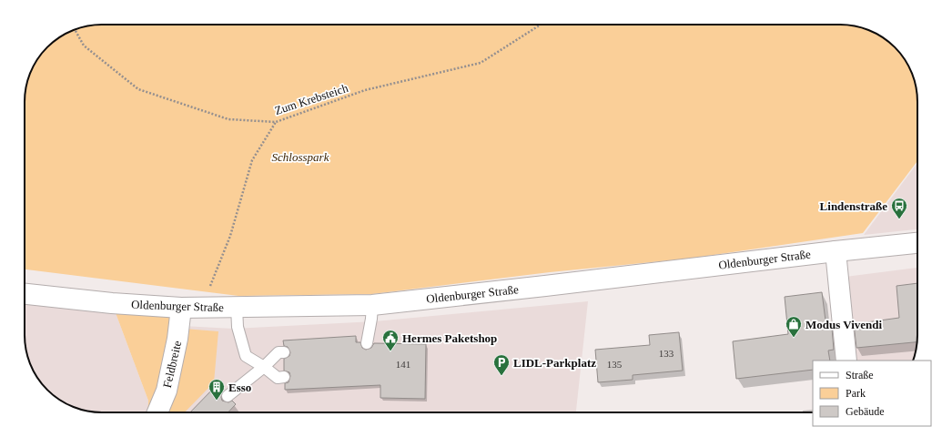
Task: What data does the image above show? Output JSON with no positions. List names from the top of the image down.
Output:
{
  "streets": {
    "street": ["Oldenburger Straße", "Feldbreite"],
    "path": ["Zum Krebsteich"]
  },
  "crossings": [
    ["Oldenburger Straße", "Feldbreite"]
  ],
  "parks": ["Schlosspark"],
  "places": {
    "bus stop": ["Lindenstraße"],
    "shop": ["Modus Vivendi"],
    "public building": ["Hermes Paketshop"],
    "parking": ["LIDL-Parkplatz"],
    "building": ["Esso"]
  },
  "house_numbers": ["133", "141", "135"],
  "legend": ["Straße", "Park", "Gebäude"]
}
